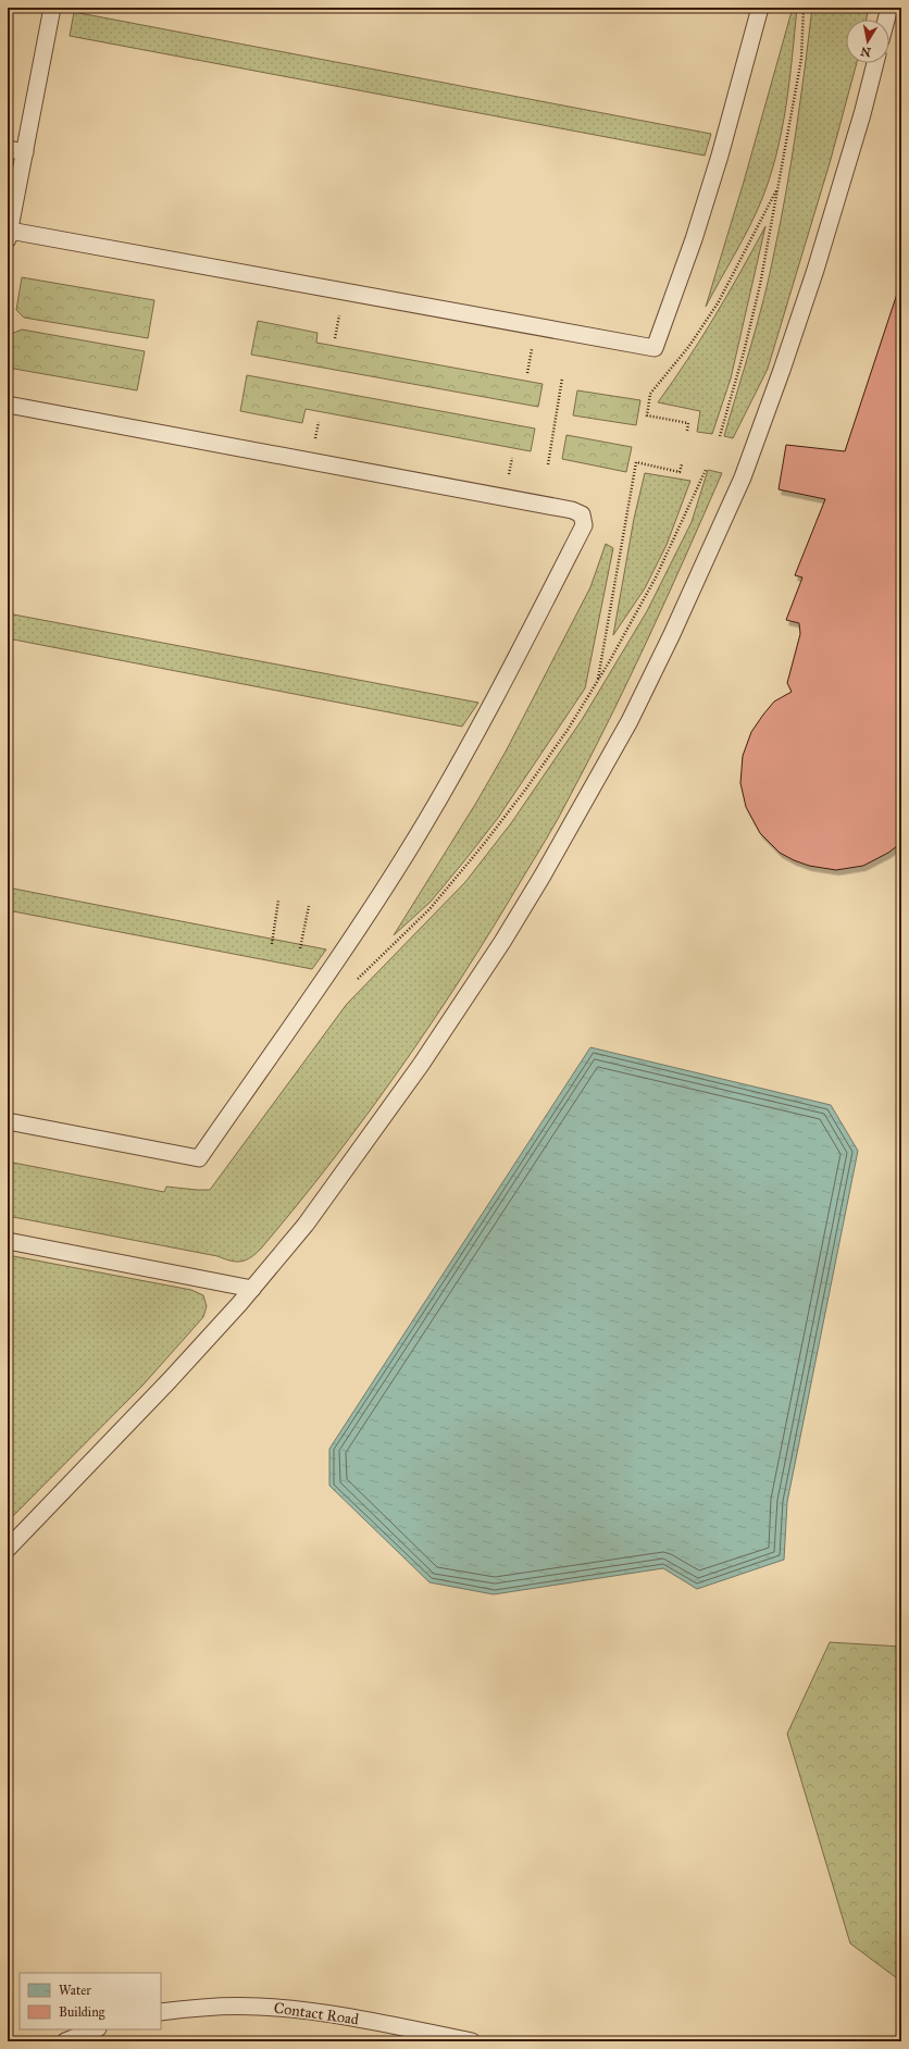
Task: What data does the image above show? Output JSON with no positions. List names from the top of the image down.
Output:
{
  "streets": {
    "lane": ["Contact Road"]
  },
  "legend": ["Water", "Building"],
  "north": "bottom"
}
